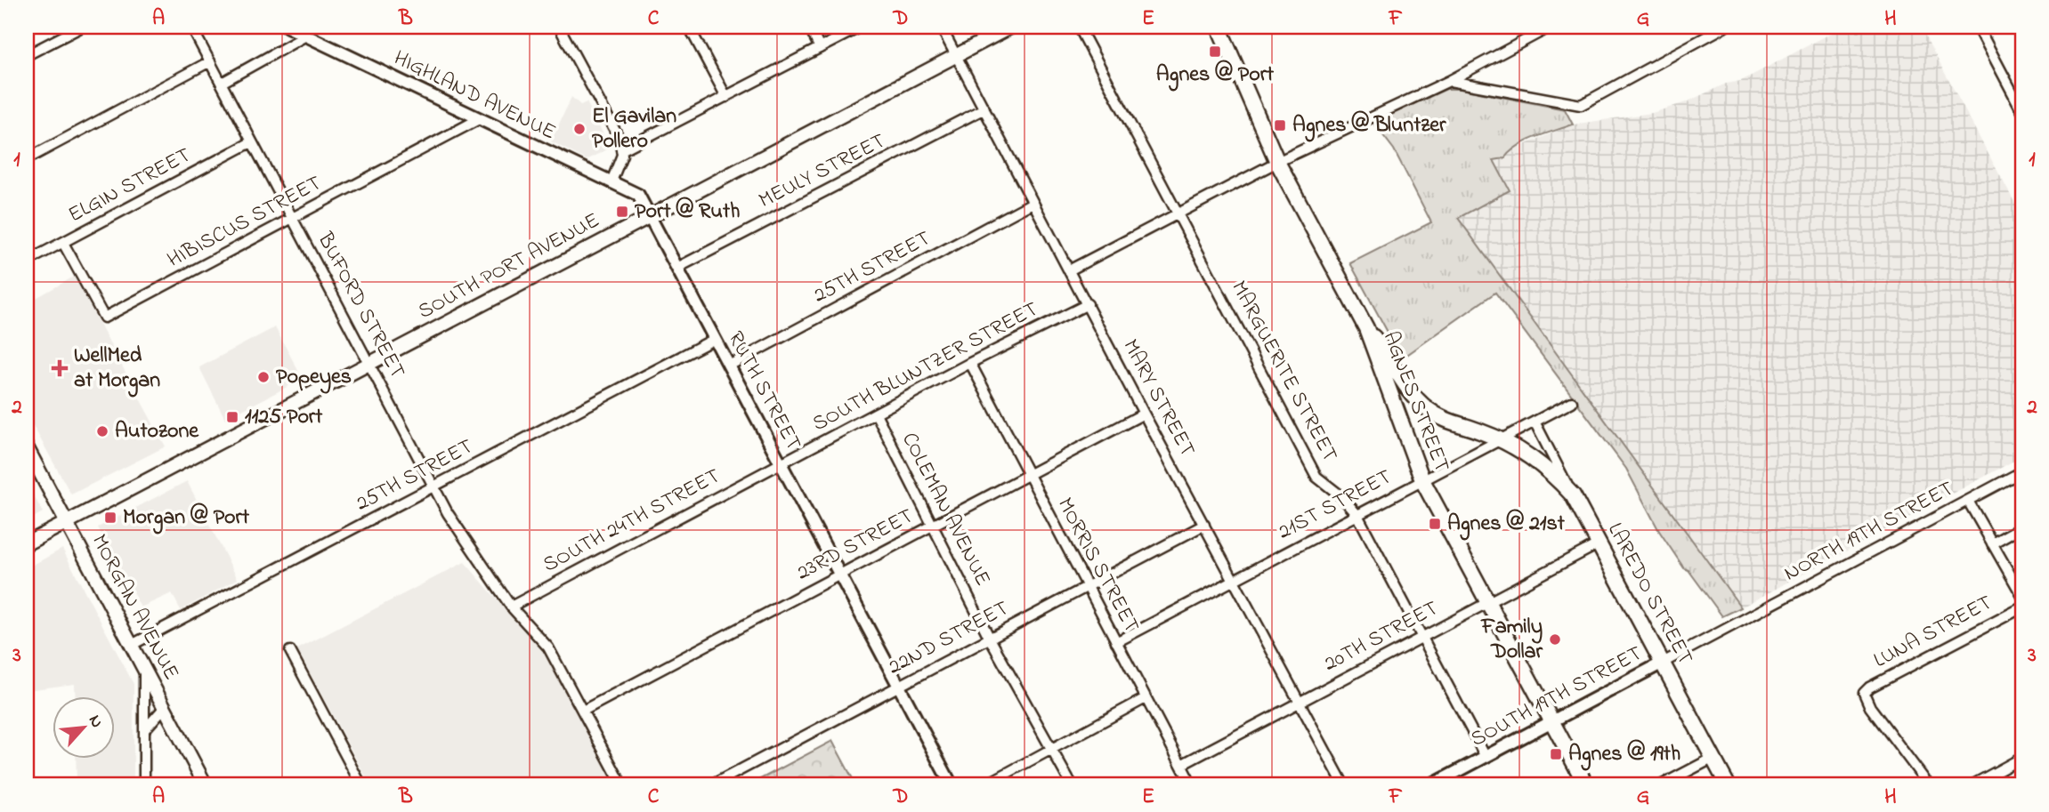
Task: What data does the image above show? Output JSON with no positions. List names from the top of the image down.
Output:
{
  "streets": {
    "main road": [
      "SOUTH PORT AVENUE",
      "AGNES STREET",
      "LAREDO STREET",
      "MORGAN AVENUE"
    ],
    "street": [
      "HIGHLAND AVENUE",
      "MEULY STREET",
      "ELGIN STREET",
      "HIBISCUS STREET",
      "25TH STREET",
      "BUFORD STREET",
      "SOUTH BLUNTZER STREET",
      "MARGUERITE STREET",
      "RUTH STREET",
      "MARY STREET",
      "21ST STREET",
      "COLEMAN AVENUE",
      "SOUTH 24TH STREET",
      "NORTH 19TH STREET",
      "23RD STREET",
      "MORRIS STREET",
      "LUNA STREET",
      "20TH STREET",
      "22ND STREET",
      "SOUTH 19TH STREET"
    ]
  },
  "crossings": [
    ["HIGHLAND AVENUE", "HIBISCUS STREET"],
    ["HIGHLAND AVENUE", "RUTH STREET"],
    ["MEULY STREET", "RUTH STREET"],
    ["MEULY STREET", "MARY STREET"],
    ["ELGIN STREET", "HIBISCUS STREET"],
    ["ELGIN STREET", "BUFORD STREET"],
    ["HIBISCUS STREET", "BUFORD STREET"],
    ["SOUTH PORT AVENUE", "BUFORD STREET"],
    ["SOUTH PORT AVENUE", "RUTH STREET"],
    ["SOUTH PORT AVENUE", "MARY STREET"],
    ["SOUTH PORT AVENUE", "MORGAN AVENUE"],
    ["25TH STREET", "BUFORD STREET"],
    ["25TH STREET", "RUTH STREET"],
    ["25TH STREET", "MARY STREET"],
    ["25TH STREET", "MORGAN AVENUE"],
    ["BUFORD STREET", "SOUTH 24TH STREET"],
    ["SOUTH BLUNTZER STREET", "RUTH STREET"],
    ["SOUTH BLUNTZER STREET", "MARY STREET"],
    ["SOUTH BLUNTZER STREET", "COLEMAN AVENUE"],
    ["SOUTH BLUNTZER STREET", "SOUTH 24TH STREET"],
    ["SOUTH BLUNTZER STREET", "MORRIS STREET"],
    ["MARGUERITE STREET", "21ST STREET"],
    ["MARGUERITE STREET", "20TH STREET"],
    ["MARGUERITE STREET", "SOUTH 19TH STREET"],
    ["RUTH STREET", "SOUTH 24TH STREET"],
    ["RUTH STREET", "23RD STREET"],
    ["RUTH STREET", "22ND STREET"],
    ["MARY STREET", "21ST STREET"],
    ["MARY STREET", "23RD STREET"],
    ["MARY STREET", "20TH STREET"],
    ["MARY STREET", "22ND STREET"],
    ["AGNES STREET", "21ST STREET"],
    ["AGNES STREET", "20TH STREET"],
    ["AGNES STREET", "SOUTH 19TH STREET"],
    ["21ST STREET", "MORRIS STREET"],
    ["21ST STREET", "LAREDO STREET"],
    ["COLEMAN AVENUE", "23RD STREET"],
    ["COLEMAN AVENUE", "22ND STREET"],
    ["NORTH 19TH STREET", "SOUTH 19TH STREET"],
    ["23RD STREET", "MORRIS STREET"],
    ["MORRIS STREET", "20TH STREET"],
    ["MORRIS STREET", "22ND STREET"],
    ["LAREDO STREET", "20TH STREET"],
    ["LAREDO STREET", "SOUTH 19TH STREET"]
  ],
  "places": {
    "transit": [
      "Agnes @ Port",
      "Agnes @ Bluntzer",
      "Port @ Ruth",
      "1125 Port",
      "Morgan @ Port",
      "Agnes @ 21st",
      "Agnes @ 19th"
    ],
    "other": [
      "El Gavilan Pollero",
      "Popeyes",
      "Autozone",
      "Family Dollar"
    ],
    "health": ["WellMed at Morgan"]
  },
  "north": "top right",
  "grid": {
    "columns": [
      "A",
      "B",
      "C",
      "D",
      "E",
      "F",
      "G",
      "H"
    ],
    "rows": ["1", "2", "3"]
  }
}
